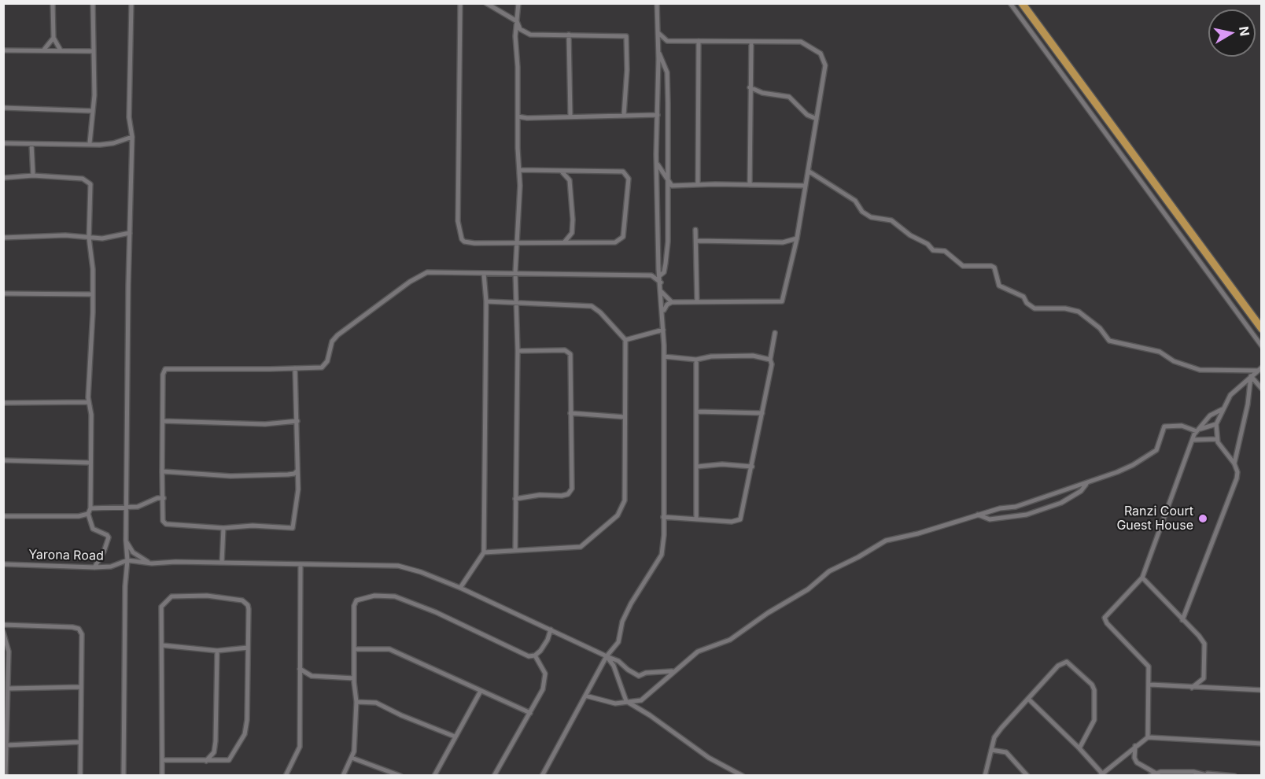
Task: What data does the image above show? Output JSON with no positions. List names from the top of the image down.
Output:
{
  "streets": {
    "street": ["Yarona Road"]
  },
  "places": ["Ranzi Court Guest House"],
  "north": "right"
}
